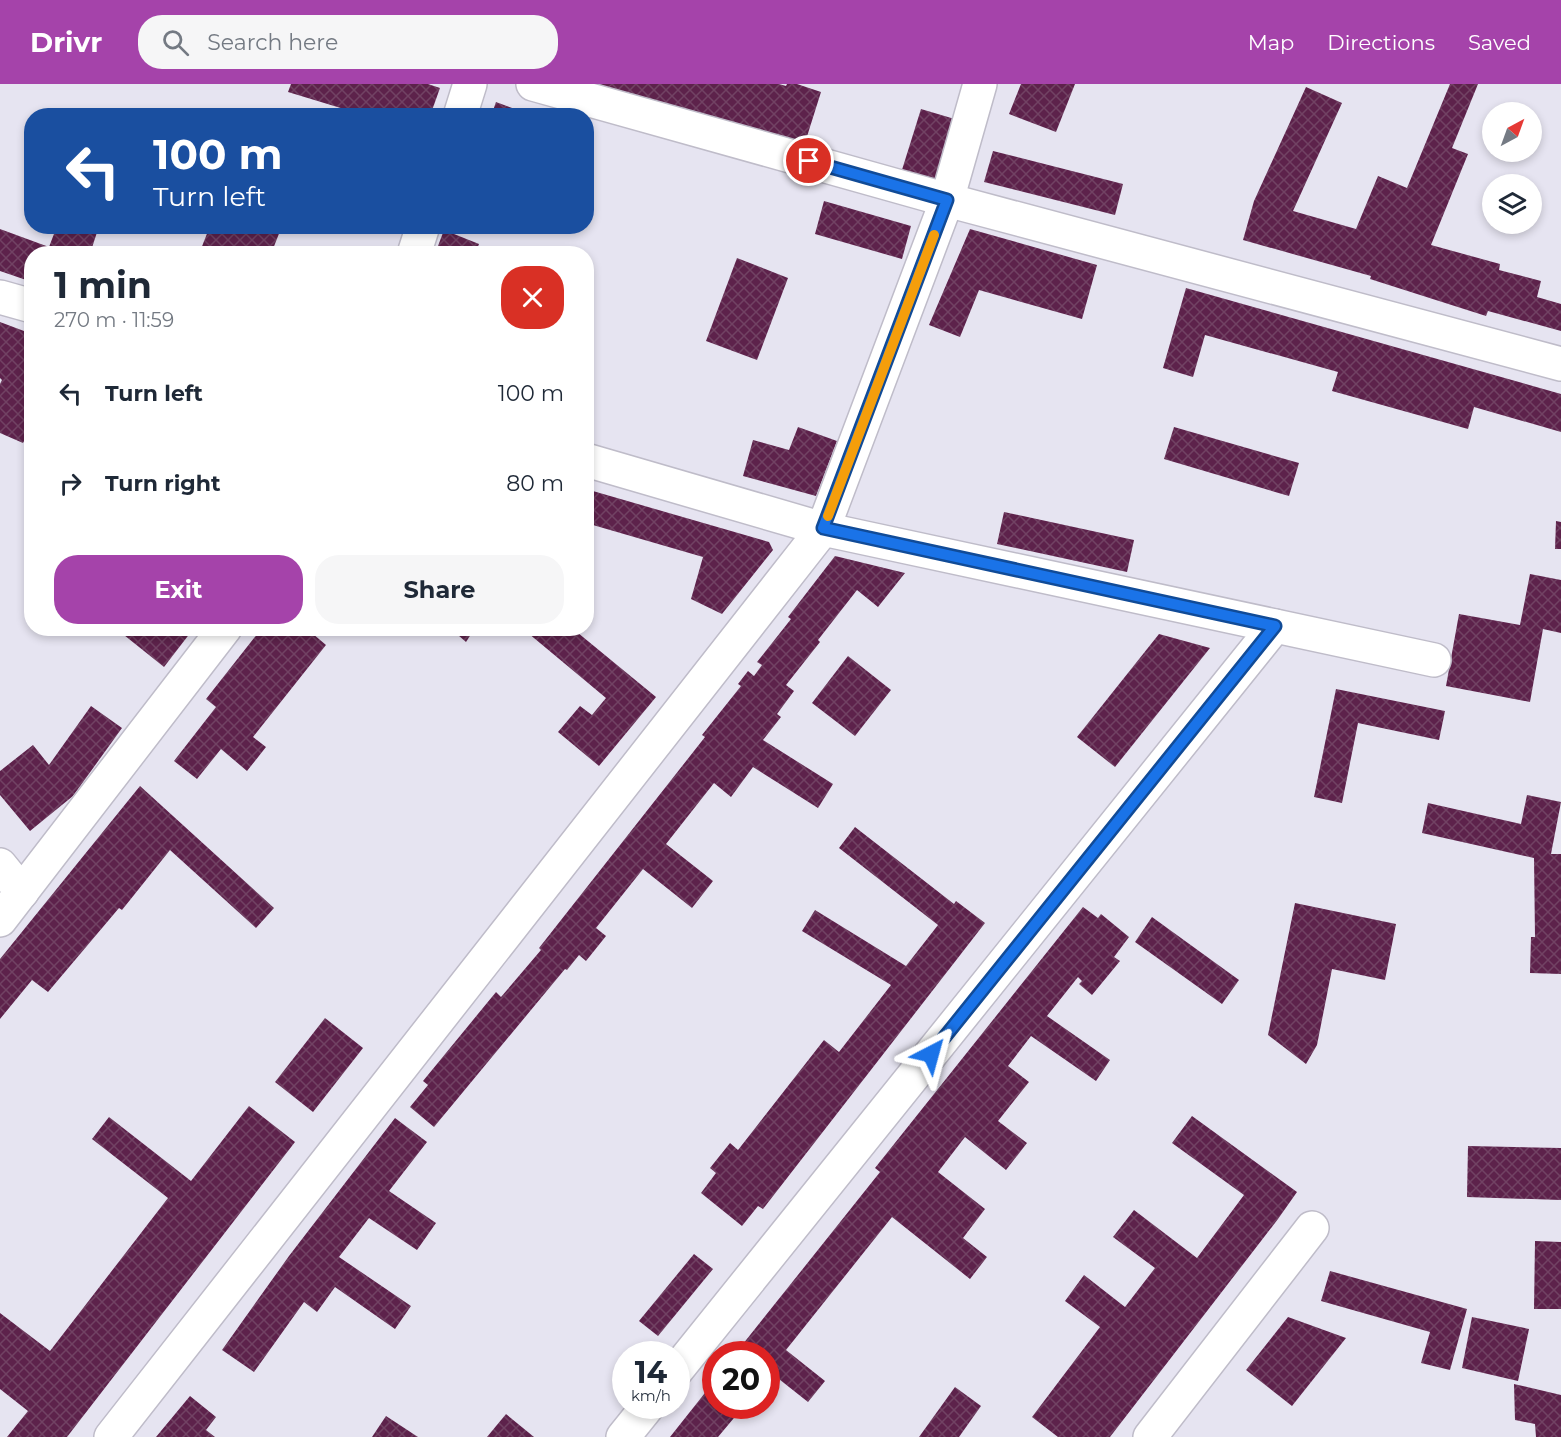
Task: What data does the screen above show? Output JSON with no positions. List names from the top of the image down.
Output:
{
  "north": "top right",
  "page": {
    "header": "Drivr",
    "search": "Search here",
    "nav": ["Map", "Directions", "Saved"],
    "turn": ["100 m", "Turn left"],
    "heading": ["1 min", "270 m · 11:59"],
    "list": [
      {
        "name": "Turn left",
        "value": "100 m"
      },
      {
        "name": "Turn right",
        "value": "80 m"
      }
    ],
    "buttons": ["Exit", "Share"],
    "speed": "14 km/h",
    "limit": "20"
  }
}
